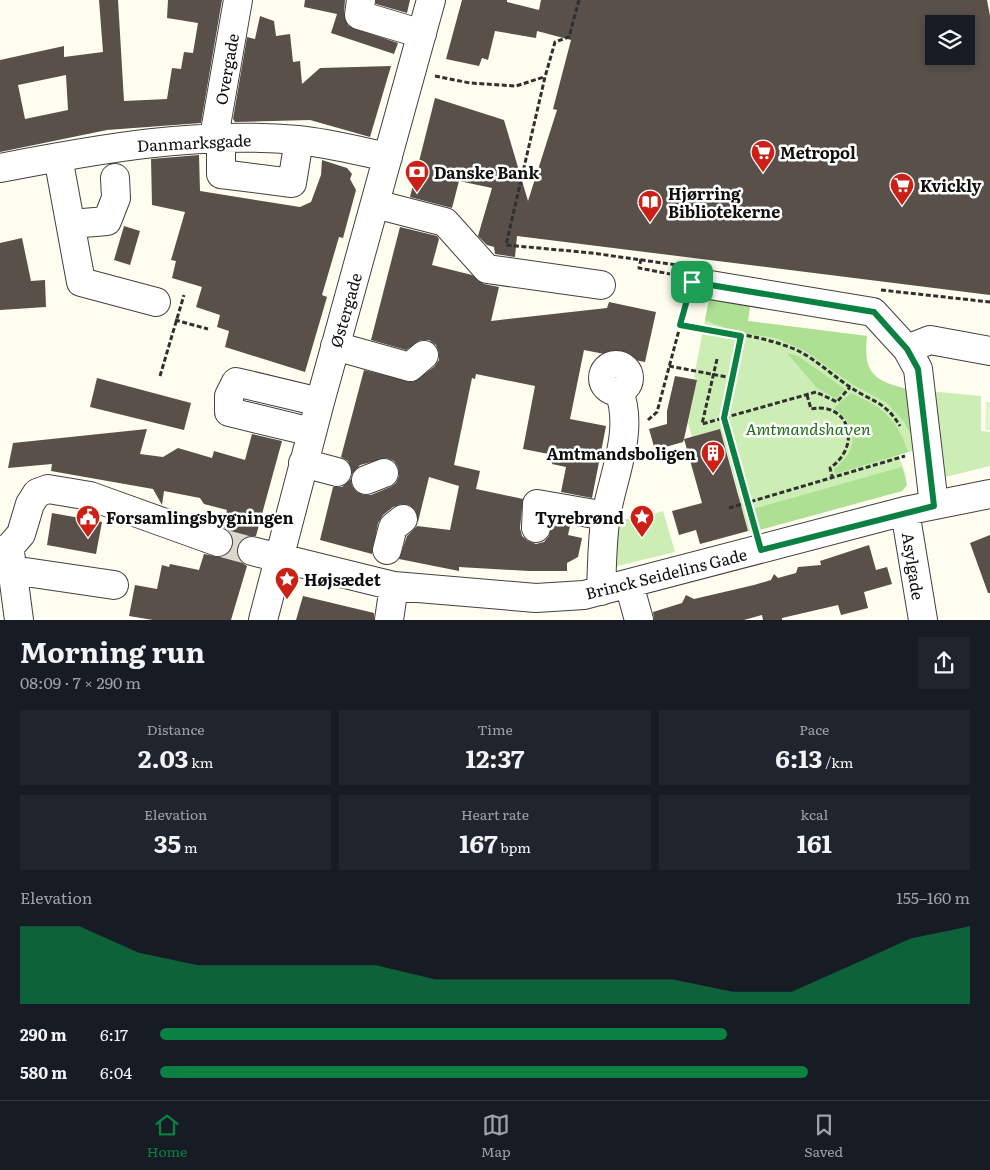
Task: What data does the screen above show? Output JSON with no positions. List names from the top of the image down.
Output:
{
  "streets": {
    "street": [
      "Overgade",
      "Danmarksgade",
      "Østergade",
      "Asylgade",
      "Brinck Seidelins Gade"
    ]
  },
  "crossings": [
    ["Overgade", "Danmarksgade"],
    ["Danmarksgade", "Østergade"],
    ["Østergade", "Brinck Seidelins Gade"],
    ["Asylgade", "Brinck Seidelins Gade"]
  ],
  "parks": ["Amtmandshaven"],
  "places": {
    "supermarket": ["Metropol", "Kvickly"],
    "bank": ["Danske Bank"],
    "library": ["Hjørring Bibliotekerne"],
    "building": ["Amtmandsboligen"],
    "public building": ["Forsamlingsbygningen"],
    "place": ["Tyrebrønd", "Højsædet"]
  },
  "page": {
    "heading": ["Morning run", "08:09 · 7 × 290 m"],
    "stats": [
      ["Distance", "2.03 km"],
      ["Time", "12:37"],
      ["Pace", "6:13 /km"],
      ["Elevation", "35 m"],
      ["Heart rate", "167 bpm"],
      ["kcal", "161"]
    ],
    "chart": ["Elevation", "155–160 m"],
    "list": [
      {
        "name": "290 m",
        "note": "6:17"
      },
      {
        "name": "580 m",
        "note": "6:04"
      }
    ],
    "tabs": ["Home", "Map", "Saved"]
  }
}
